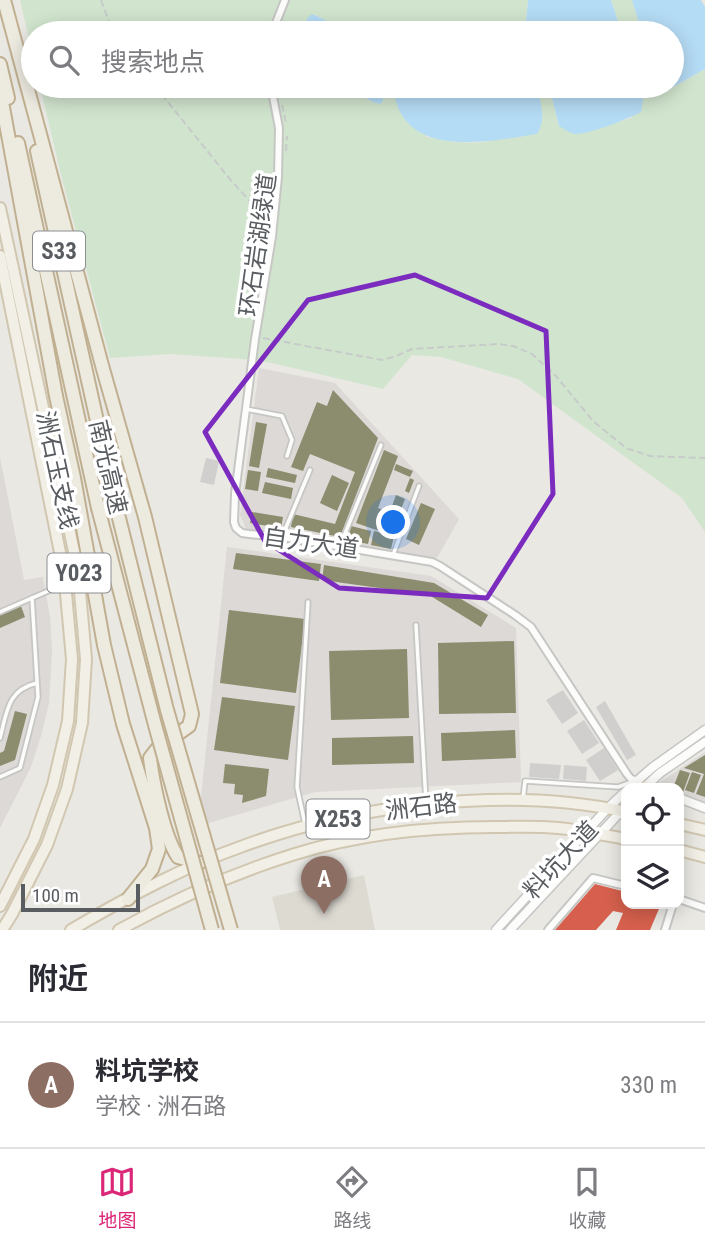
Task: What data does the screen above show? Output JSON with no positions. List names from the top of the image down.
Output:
{
  "streets": {
    "highway": ["S33", "南光高速"],
    "main road": [
      "洲石玉支线",
      "Y023",
      "洲石路",
      "X253"
    ],
    "street": ["自力大道", "料坑大道"],
    "path": ["环石岩湖绿道"]
  },
  "crossings": [
    ["洲石路", "料坑大道"]
  ],
  "scale_bar": "100 m",
  "page": {
    "search": "搜索地点",
    "pins": "A",
    "scale": "100 m",
    "heading": "附近",
    "list": [
      {
        "mark": "A",
        "name": "料坑学校",
        "note": "学校 · 洲石路",
        "value": "330 m"
      }
    ],
    "nav": ["地图", "路线", "收藏"]
  }
}
